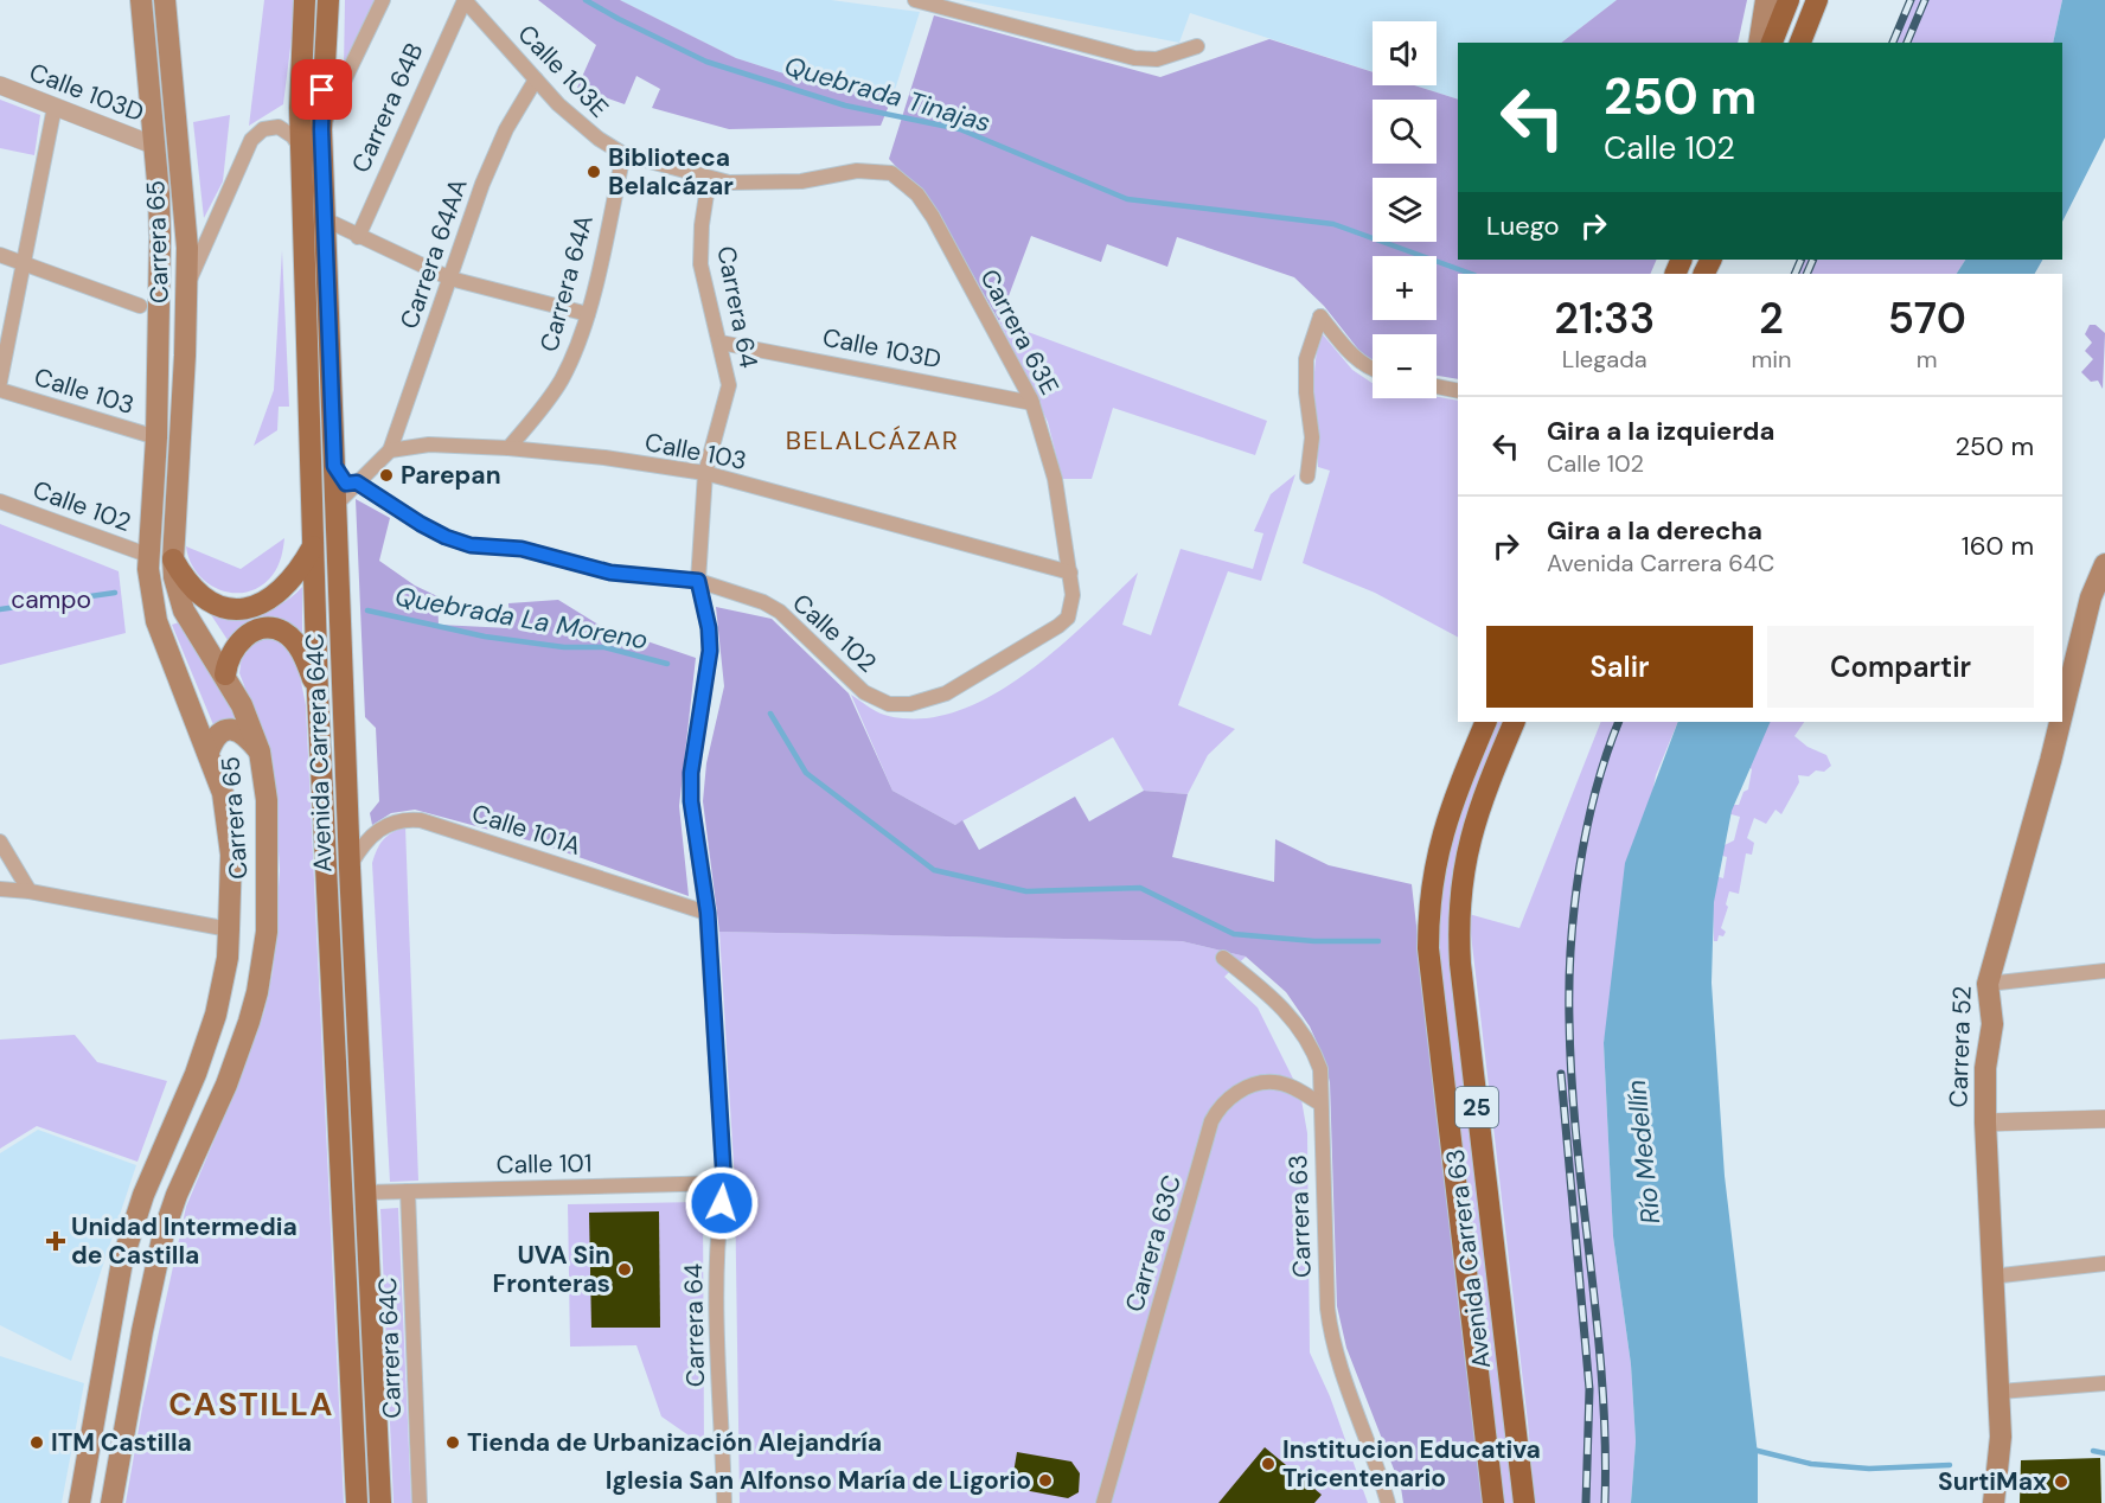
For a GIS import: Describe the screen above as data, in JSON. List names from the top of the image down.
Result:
{
  "streets": {
    "highway": ["25", "Avenida Carrera 63"],
    "main road": ["Carrera 65", "Avenida Carrera 64C", "Carrera 52"],
    "street": [
      "Calle 103E",
      "Calle 103D",
      "Carrera 64B",
      "Carrera 64AA",
      "Carrera 64A",
      "Carrera 64",
      "Carrera 63E",
      "Calle 103",
      "Calle 102",
      "Calle 101A",
      "Calle 101",
      "Carrera 63",
      "Carrera 63C",
      "Carrera 64C"
    ]
  },
  "crossings": [
    ["Calle 103E", "Carrera 64B"],
    ["Calle 103E", "Carrera 64AA"],
    ["Calle 103E", "Carrera 64A"],
    ["Calle 103E", "Carrera 64"],
    ["Calle 103E", "Carrera 63E"],
    ["Calle 103D", "Carrera 65"],
    ["Calle 103D", "Carrera 64"],
    ["Calle 103D", "Carrera 63E"],
    ["Carrera 65", "Calle 103"],
    ["Carrera 65", "Calle 102"],
    ["Carrera 64AA", "Calle 103"],
    ["Carrera 64A", "Calle 103"],
    ["Carrera 64", "Calle 103"],
    ["Carrera 64", "Calle 102"],
    ["Carrera 64", "Calle 101A"],
    ["Carrera 64", "Calle 101"],
    ["Carrera 63E", "Calle 103"],
    ["Carrera 63E", "Calle 102"],
    ["Avenida Carrera 64C", "Calle 101A"],
    ["Avenida Carrera 64C", "Calle 101"],
    ["Calle 101", "Carrera 64C"],
    ["Carrera 63", "Carrera 63C"]
  ],
  "districts": ["BELALCÁZAR", "CASTILLA"],
  "water": ["Quebrada Tinajas", "Quebrada La Moreno", "Río Medellín"],
  "parks": ["campo"],
  "places": {
    "other": [
      "Biblioteca Belalcázar",
      "Parepan",
      "UVA Sin Fronteras",
      "ITM Castilla",
      "Tienda de Urbanización Alejandría",
      "Institucion Educativa Tricentenario",
      "Iglesia San Alfonso María de Ligorio",
      "SurtiMax"
    ],
    "health": ["Unidad Intermedia de Castilla"]
  },
  "page": {
    "map_buttons": ["+", "−"],
    "turn": ["250 m", "Calle 102"],
    "then": "Luego",
    "eta": [
      "21:33",
      "Llegada",
      "2",
      "min",
      "570",
      "m"
    ],
    "list": [
      {
        "name": "Gira a la izquierda",
        "note": "Calle 102",
        "value": "250 m"
      },
      {
        "name": "Gira a la derecha",
        "note": "Avenida Carrera 64C",
        "value": "160 m"
      }
    ],
    "buttons": ["Salir", "Compartir"]
  }
}
